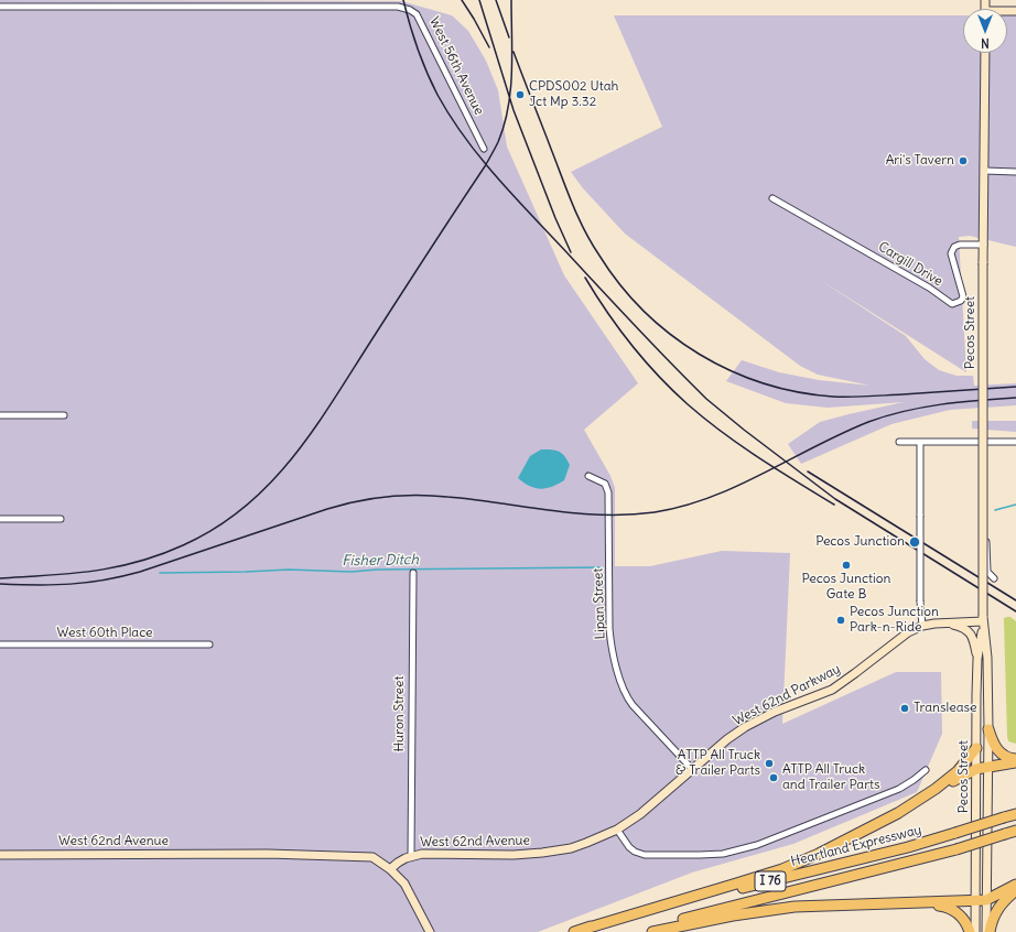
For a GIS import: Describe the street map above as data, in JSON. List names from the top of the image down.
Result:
{
  "streets": {
    "highway": ["Heartland Expressway", "I 76"],
    "main road": ["Pecos Street", "West 62nd Parkway", "West 62nd Avenue"],
    "street": [
      "West 56th Avenue",
      "Cargill Drive",
      "Lipan Street",
      "West 60th Place",
      "Huron Street"
    ]
  },
  "crossings": [
    ["Cargill Drive", "Pecos Street"],
    ["Pecos Street", "West 62nd Parkway"],
    ["Lipan Street", "West 62nd Parkway"],
    ["West 62nd Parkway", "West 62nd Avenue"],
    ["Huron Street", "West 62nd Avenue"]
  ],
  "water": ["Fisher Ditch"],
  "places": [
    "CPDS002 Utah Jct Mp 3.32",
    "Ari's Tavern",
    "Pecos Junction",
    "Pecos Junction Gate B",
    "Pecos Junction Park-n-Ride",
    "Translease",
    "ATTP All Truck & Trailer Parts",
    "ATTP All Truck and Trailer Parts"
  ],
  "north": "bottom"
}
